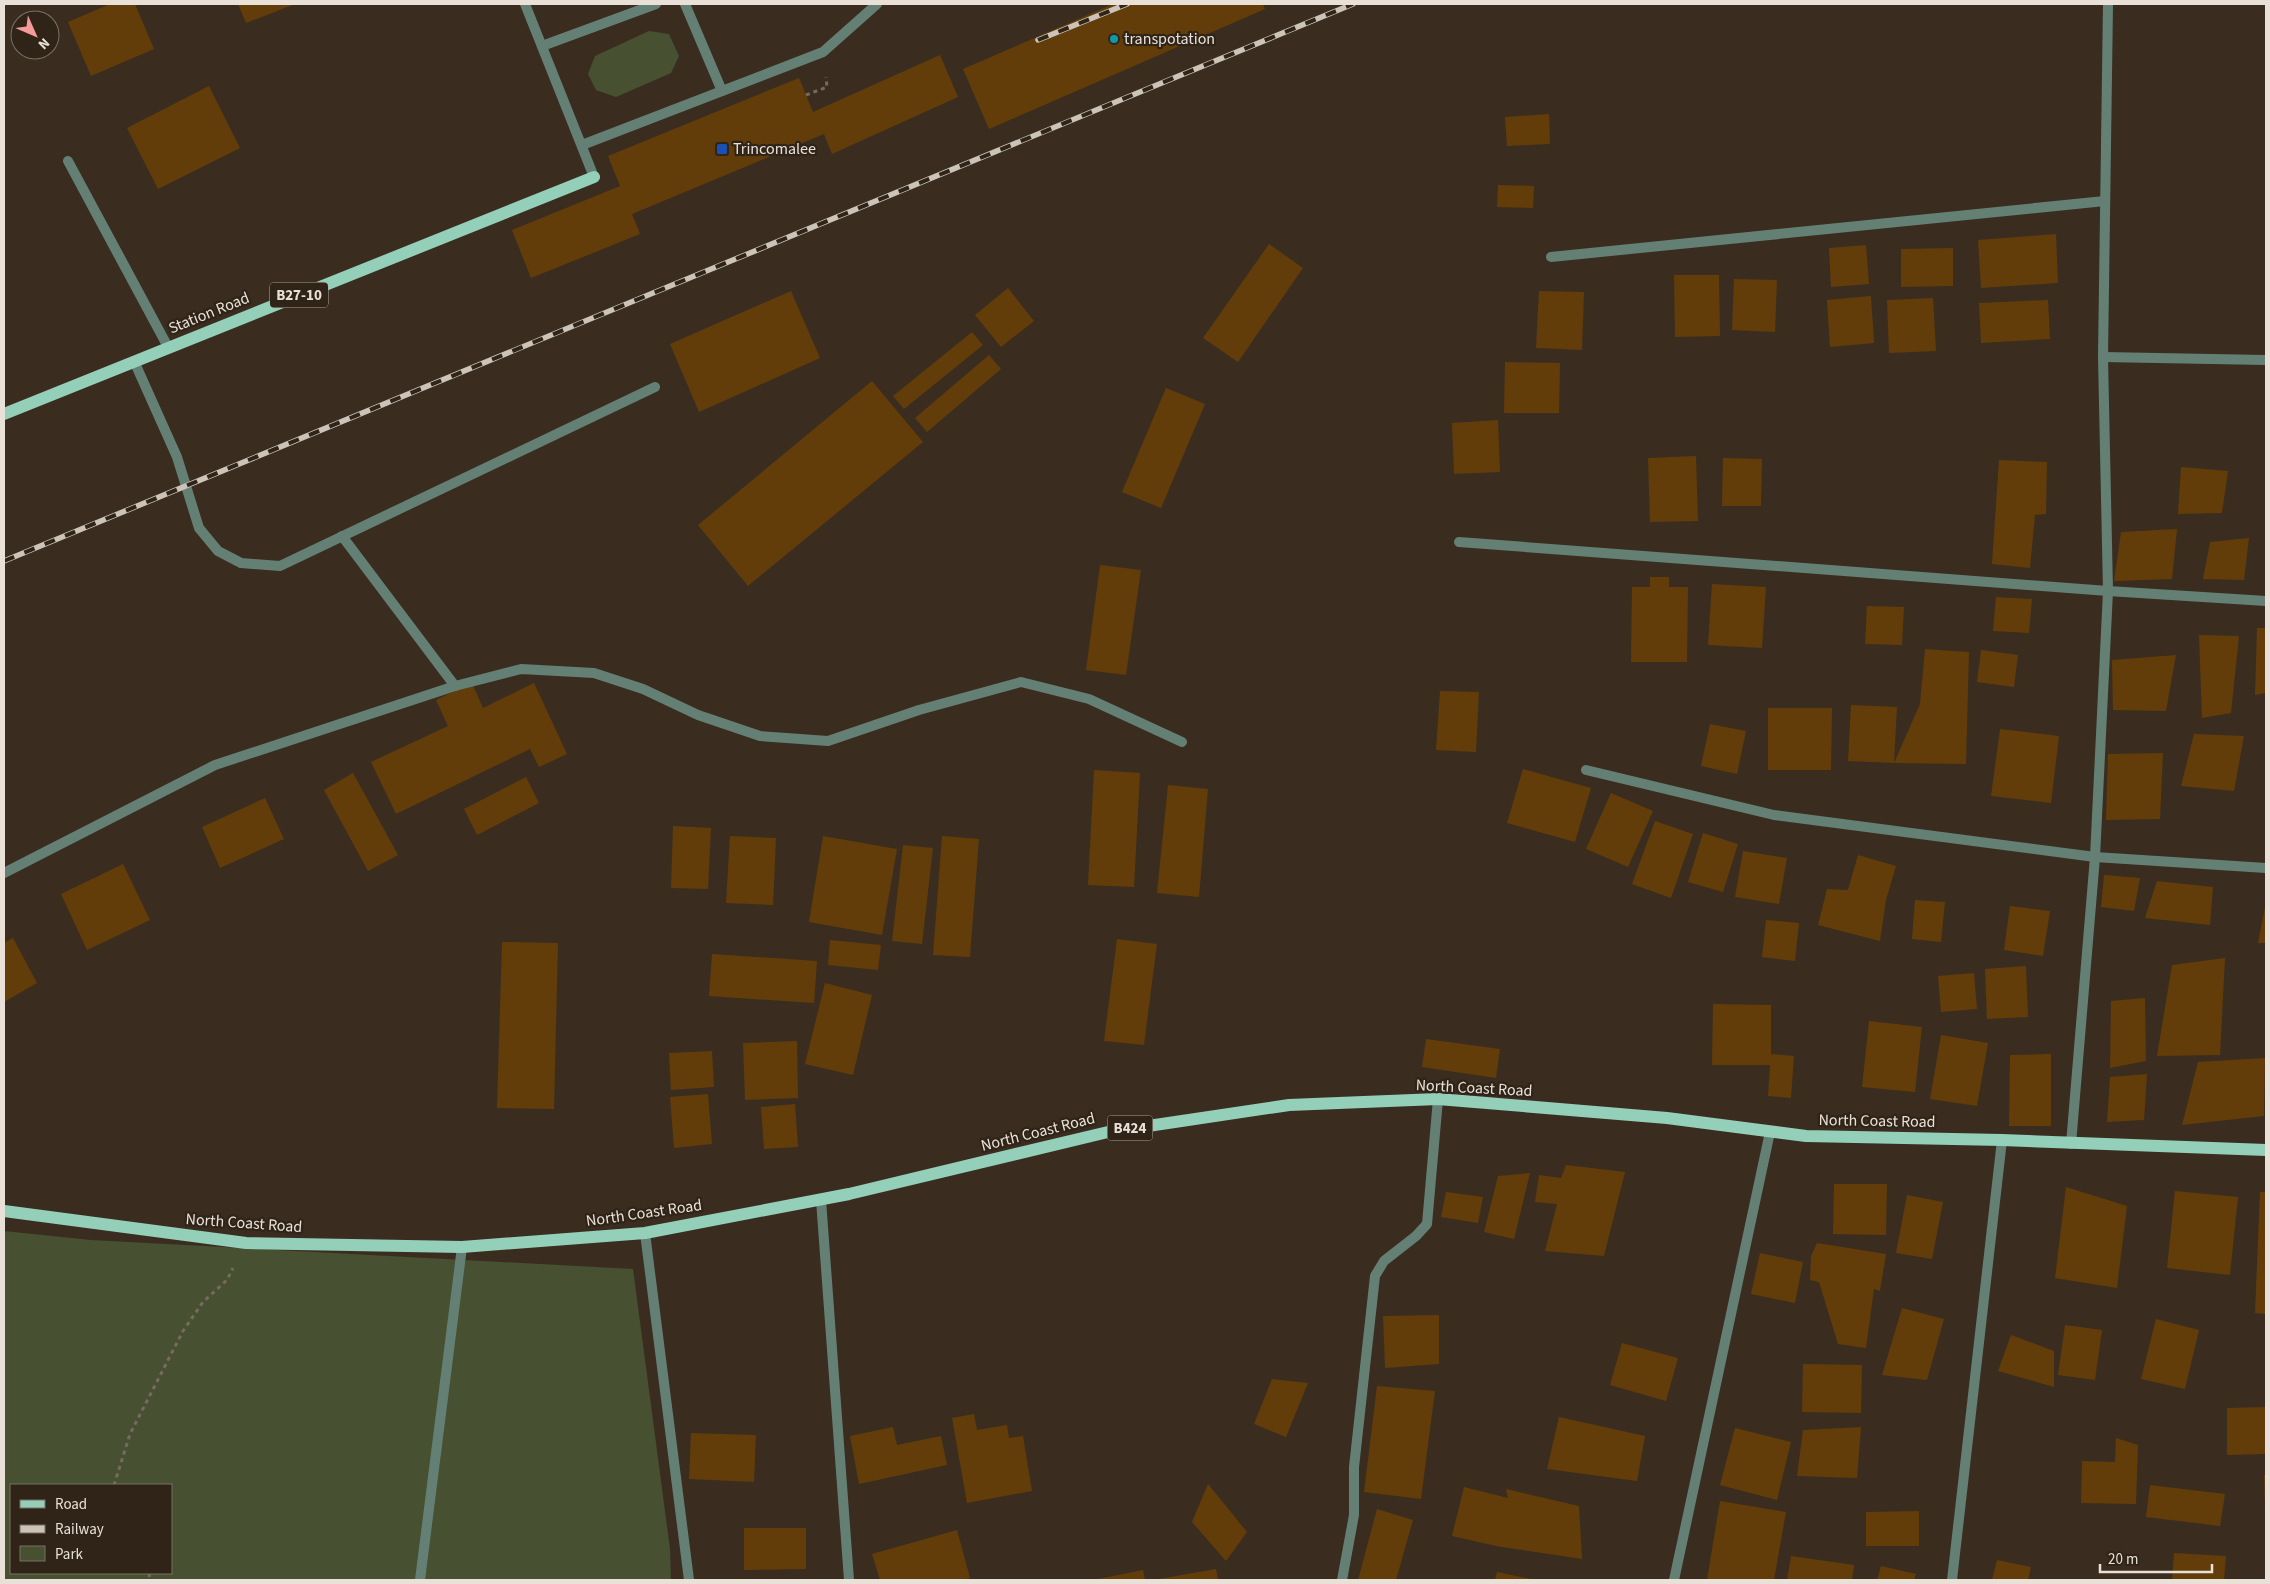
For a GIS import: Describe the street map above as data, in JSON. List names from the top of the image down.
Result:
{
  "streets": {
    "main road": [
      "B27-10",
      "Station Road",
      "North Coast Road",
      "B424"
    ]
  },
  "places": {
    "other": ["transpotation"],
    "transit": ["Trincomalee"]
  },
  "legend": ["Road", "Railway", "Park"],
  "scale_bar": "20 m",
  "north": "bottom right"
}
